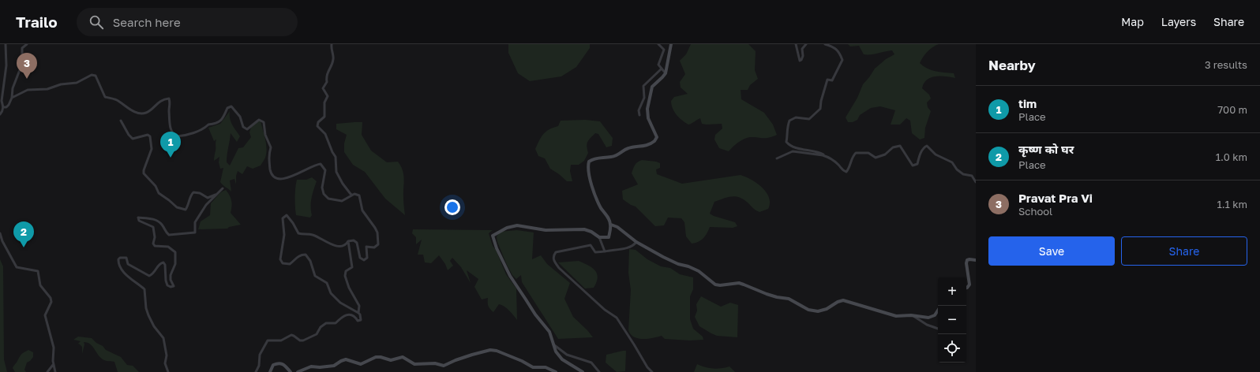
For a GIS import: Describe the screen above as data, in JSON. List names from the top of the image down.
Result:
{
  "page": {
    "header": "Trailo",
    "search": "Search here",
    "nav": ["Map", "Layers", "Share"],
    "heading": ["Nearby", "3 results"],
    "pins": ["3", "1", "2"],
    "list": [
      {
        "mark": "1",
        "name": "tim",
        "note": "Place",
        "value": "700 m"
      },
      {
        "mark": "2",
        "name": "कृष्ण को घर",
        "note": "Place",
        "value": "1.0 km"
      },
      {
        "mark": "3",
        "name": "Pravat Pra Vi",
        "note": "School",
        "value": "1.1 km"
      }
    ],
    "buttons": ["Save", "Share"],
    "map_buttons": ["+", "−"]
  }
}
